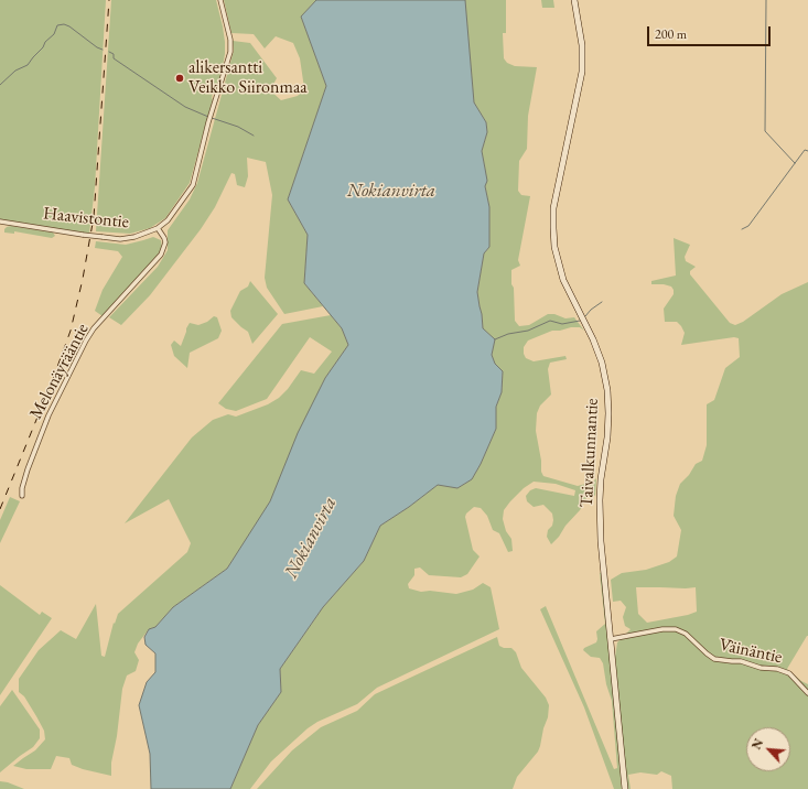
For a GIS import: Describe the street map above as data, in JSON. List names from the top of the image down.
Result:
{
  "streets": {
    "street": [
      "Haavistontie",
      "Melonäyrääntie",
      "Taivalkunnantie",
      "Väinäntie"
    ]
  },
  "crossings": [
    ["Haavistontie", "Melonäyrääntie"],
    ["Taivalkunnantie", "Väinäntie"]
  ],
  "water": ["Nokianvirta"],
  "places": ["alikersantti Veikko Siironmaa"],
  "scale_bar": "200 m",
  "north": "top left"
}
